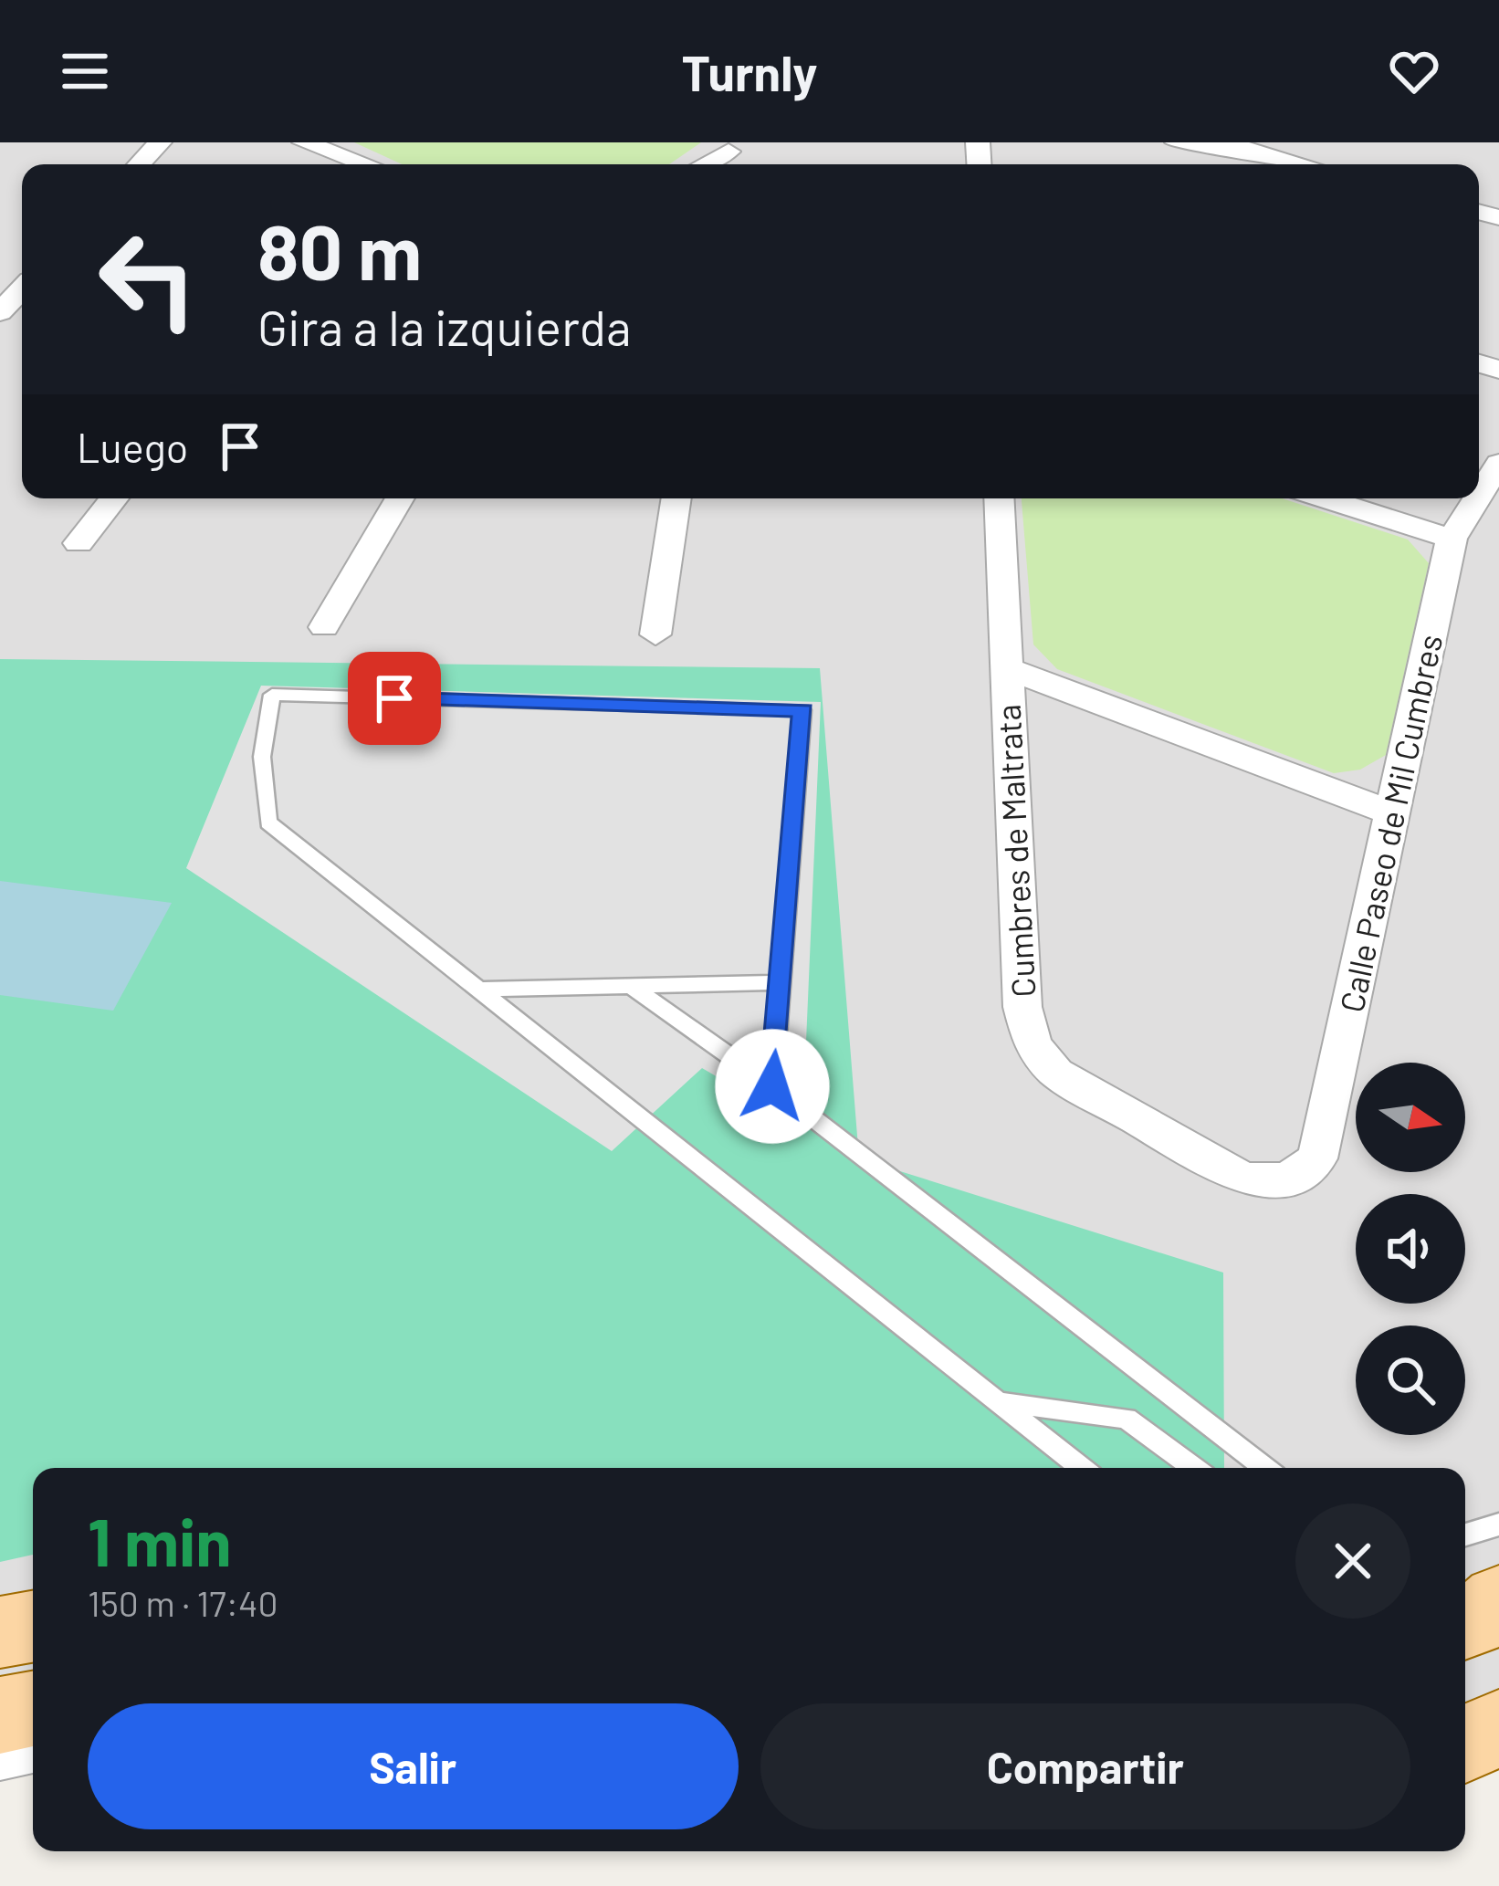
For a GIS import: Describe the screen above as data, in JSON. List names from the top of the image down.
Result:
{
  "streets": {
    "street": ["Calle Paseo de Mil Cumbres", "Cumbres de Maltrata"]
  },
  "crossings": [
    ["Calle Paseo de Mil Cumbres", "Cumbres de Maltrata"]
  ],
  "north": "right",
  "page": {
    "header": "Turnly",
    "turn": ["80 m", "Gira a la izquierda"],
    "then": "Luego",
    "heading": ["1 min", "150 m · 17:40"],
    "buttons": ["Salir", "Compartir"]
  }
}
